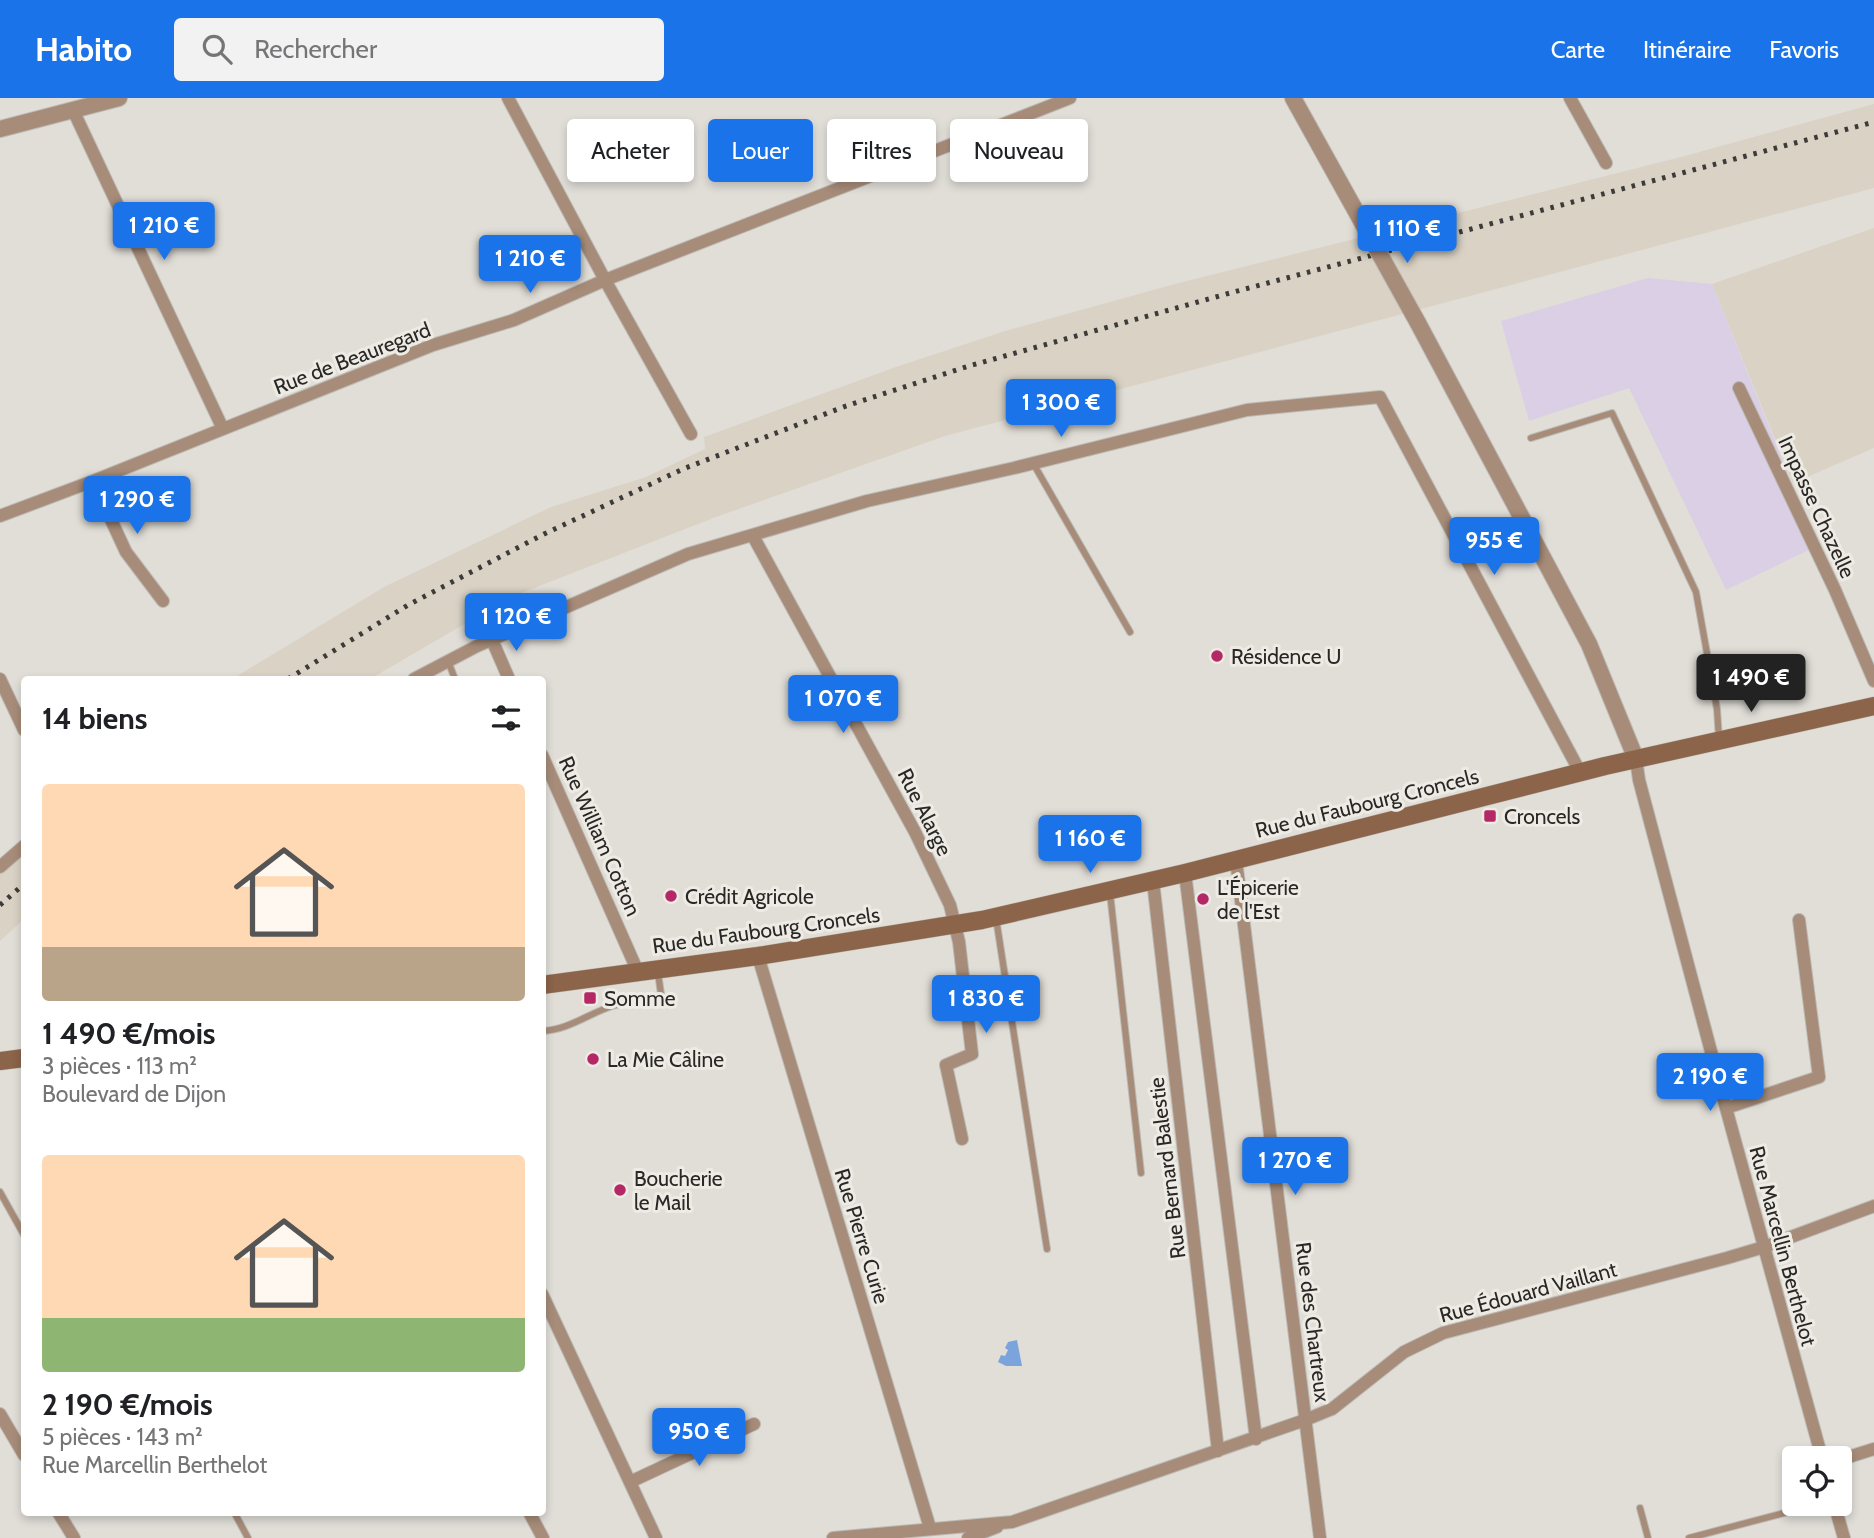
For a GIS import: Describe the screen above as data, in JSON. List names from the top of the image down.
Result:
{
  "streets": {
    "main road": ["Rue du Faubourg Croncels"],
    "street": [
      "Rue de Beauregard",
      "Impasse Chazelle",
      "Rue Alarge",
      "Rue William Cotton",
      "Rue Bernard Balestie",
      "Rue Pierre Curie",
      "Rue Marcellin Berthelot",
      "Rue Édouard Vaillant",
      "Rue des Chartreux"
    ]
  },
  "crossings": [
    ["Rue du Faubourg Croncels", "Rue Alarge"],
    ["Rue du Faubourg Croncels", "Rue William Cotton"],
    ["Rue du Faubourg Croncels", "Rue Bernard Balestie"],
    ["Rue du Faubourg Croncels", "Rue Pierre Curie"],
    ["Rue du Faubourg Croncels", "Rue Marcellin Berthelot"],
    ["Rue du Faubourg Croncels", "Rue des Chartreux"],
    ["Rue Bernard Balestie", "Rue Édouard Vaillant"],
    ["Rue Pierre Curie", "Rue Édouard Vaillant"],
    ["Rue Marcellin Berthelot", "Rue Édouard Vaillant"],
    ["Rue Édouard Vaillant", "Rue des Chartreux"]
  ],
  "places": {
    "other": [
      "Résidence U",
      "Crédit Agricole",
      "L'Épicerie de l'Est",
      "La Mie Câline",
      "Boucherie le Mail"
    ],
    "transit": ["Croncels", "Somme"]
  },
  "page": {
    "header": "Habito",
    "search": "Rechercher",
    "nav": ["Carte", "Itinéraire", "Favoris"],
    "chip": [
      "Acheter",
      "Louer",
      "Filtres",
      "Nouveau"
    ],
    "price": [
      "1 210 €",
      "1 110 €",
      "1 210 €",
      "1 300 €",
      "1 290 €",
      "955 €",
      "1 120 €",
      "1 490 €",
      "1 070 €",
      "1 160 €",
      "1 830 €",
      "2 190 €",
      "1 270 €",
      "950 €"
    ],
    "heading": "14 biens",
    "list": [
      {
        "name": "1 490 €/mois",
        "note": "3 pièces · 113 m² · Boulevard de Dijon"
      },
      {
        "name": "2 190 €/mois",
        "note": "5 pièces · 143 m² · Rue Marcellin Berthelot"
      }
    ]
  }
}
